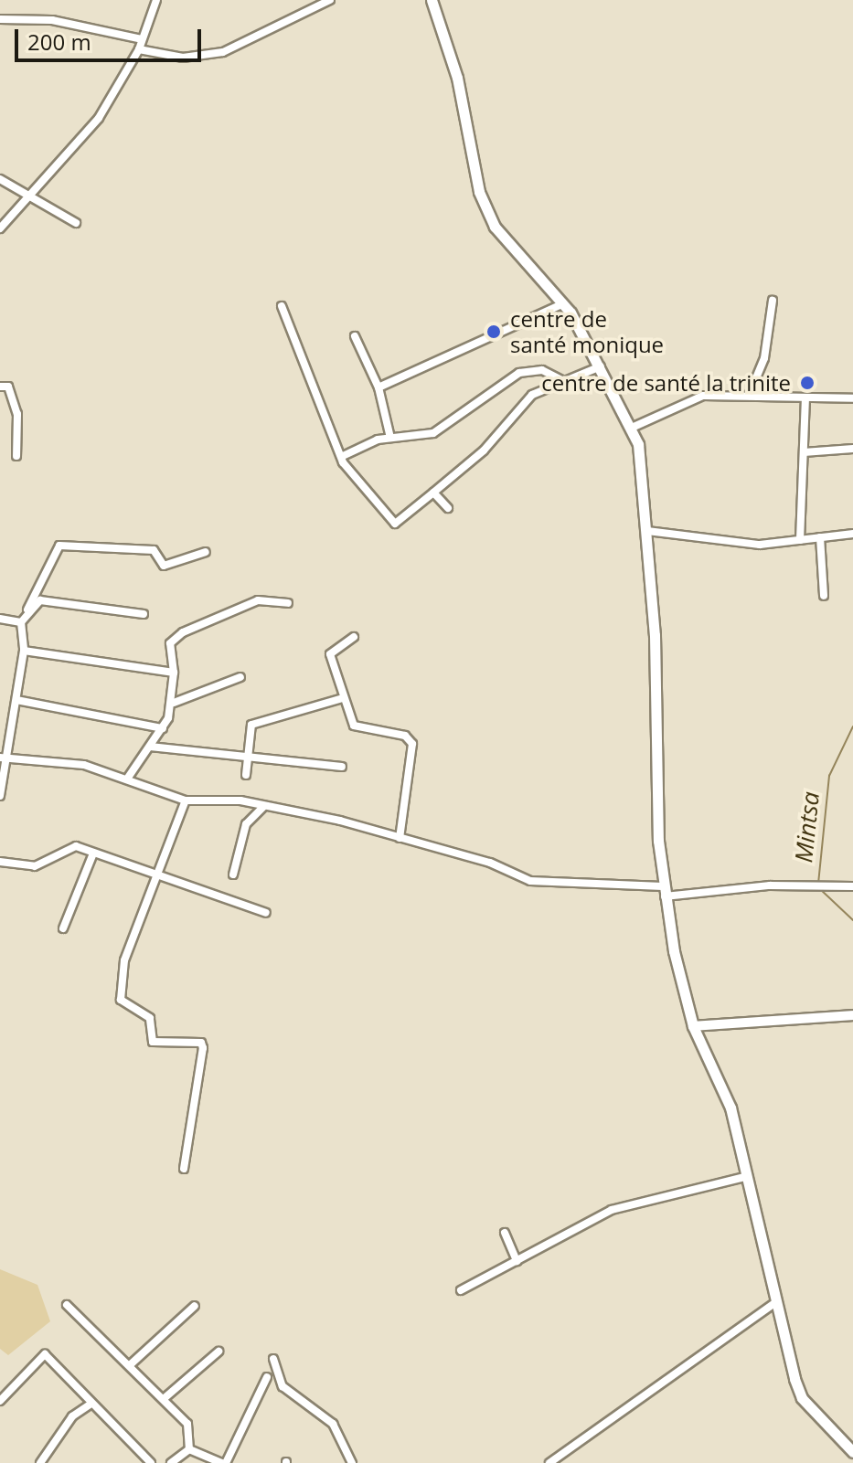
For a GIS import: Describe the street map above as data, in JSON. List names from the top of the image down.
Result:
{
  "water": ["Mintsa"],
  "places": ["centre de santé monique", "centre de santé la trinite"],
  "scale_bar": "200 m"
}
